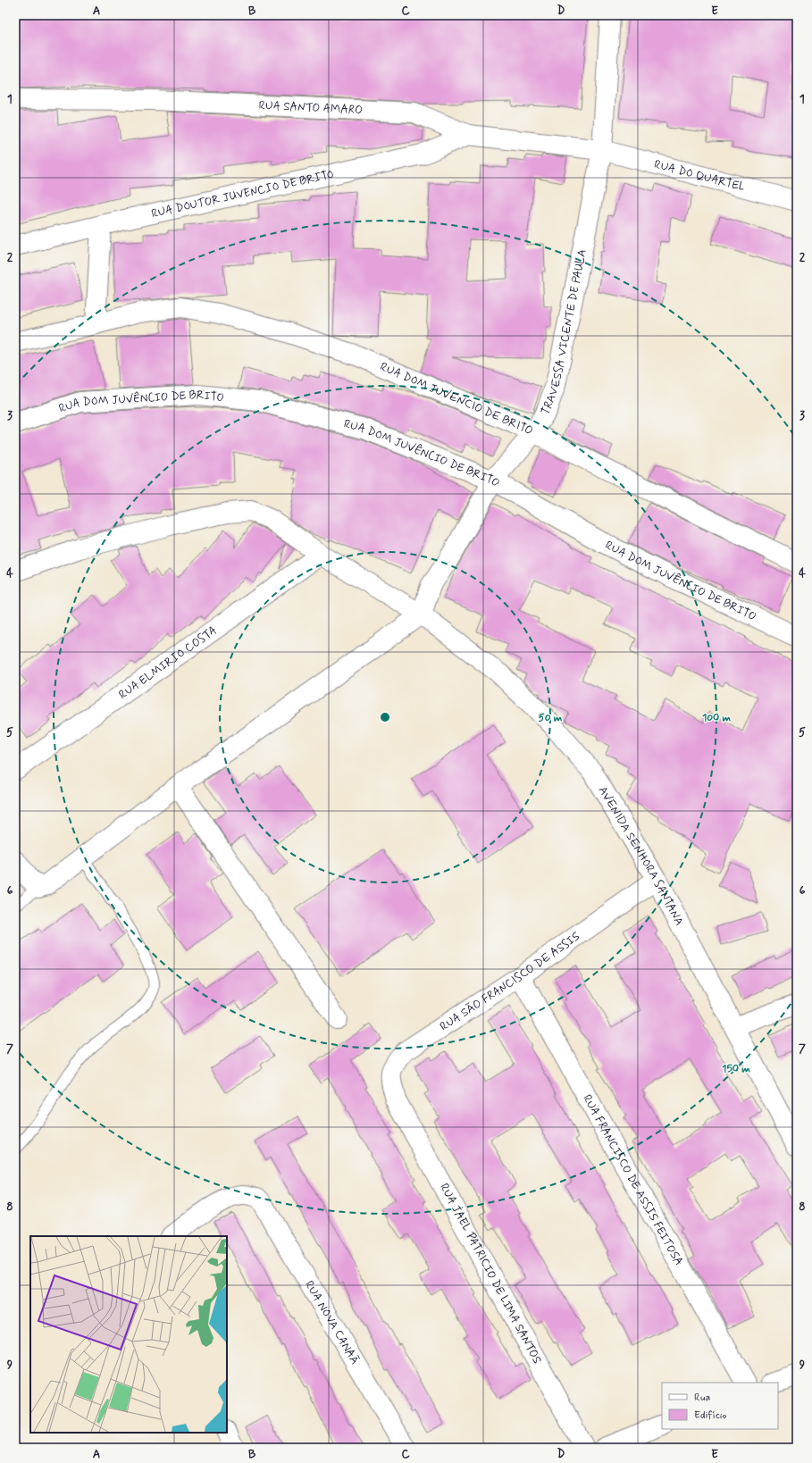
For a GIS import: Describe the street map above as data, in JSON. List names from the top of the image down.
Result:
{
  "streets": {
    "street": [
      "RUA SANTO AMARO",
      "RUA DO QUARTEL",
      "RUA DOUTOR JUVENCIO DE BRITO",
      "TRAVESSA VICENTE DE PAULA",
      "RUA DOM JUVENCIO DE BRITO",
      "RUA DOM JUVÊNCIO DE BRITO",
      "RUA ELMIRIO COSTA",
      "AVENIDA SENHORA SANTANA",
      "RUA SÃO FRANCISCO DE ASSIS",
      "RUA FRANCISCO DE ASSIS FEITOSA",
      "RUA JAEL PATRICIO DE LIMA SANTOS",
      "RUA NOVA CANAÃ"
    ]
  },
  "crossings": [
    ["RUA SANTO AMARO", "RUA DO QUARTEL"],
    ["RUA SANTO AMARO", "RUA DOUTOR JUVENCIO DE BRITO"],
    ["RUA SANTO AMARO", "TRAVESSA VICENTE DE PAULA"],
    ["RUA DO QUARTEL", "TRAVESSA VICENTE DE PAULA"],
    ["TRAVESSA VICENTE DE PAULA", "RUA DOM JUVENCIO DE BRITO"],
    ["TRAVESSA VICENTE DE PAULA", "RUA DOM JUVÊNCIO DE BRITO"],
    ["TRAVESSA VICENTE DE PAULA", "AVENIDA SENHORA SANTANA"],
    ["RUA ELMIRIO COSTA", "AVENIDA SENHORA SANTANA"],
    ["AVENIDA SENHORA SANTANA", "RUA SÃO FRANCISCO DE ASSIS"],
    ["RUA SÃO FRANCISCO DE ASSIS", "RUA FRANCISCO DE ASSIS FEITOSA"],
    ["RUA SÃO FRANCISCO DE ASSIS", "RUA JAEL PATRICIO DE LIMA SANTOS"]
  ],
  "legend": ["Rua", "Edifício"],
  "grid": {
    "columns": [
      "A",
      "B",
      "C",
      "D",
      "E"
    ],
    "rows": [
      "1",
      "2",
      "3",
      "4",
      "5",
      "6",
      "7",
      "8",
      "9"
    ]
  },
  "rings": ["50 m", "100 m", "150 m"]
}
